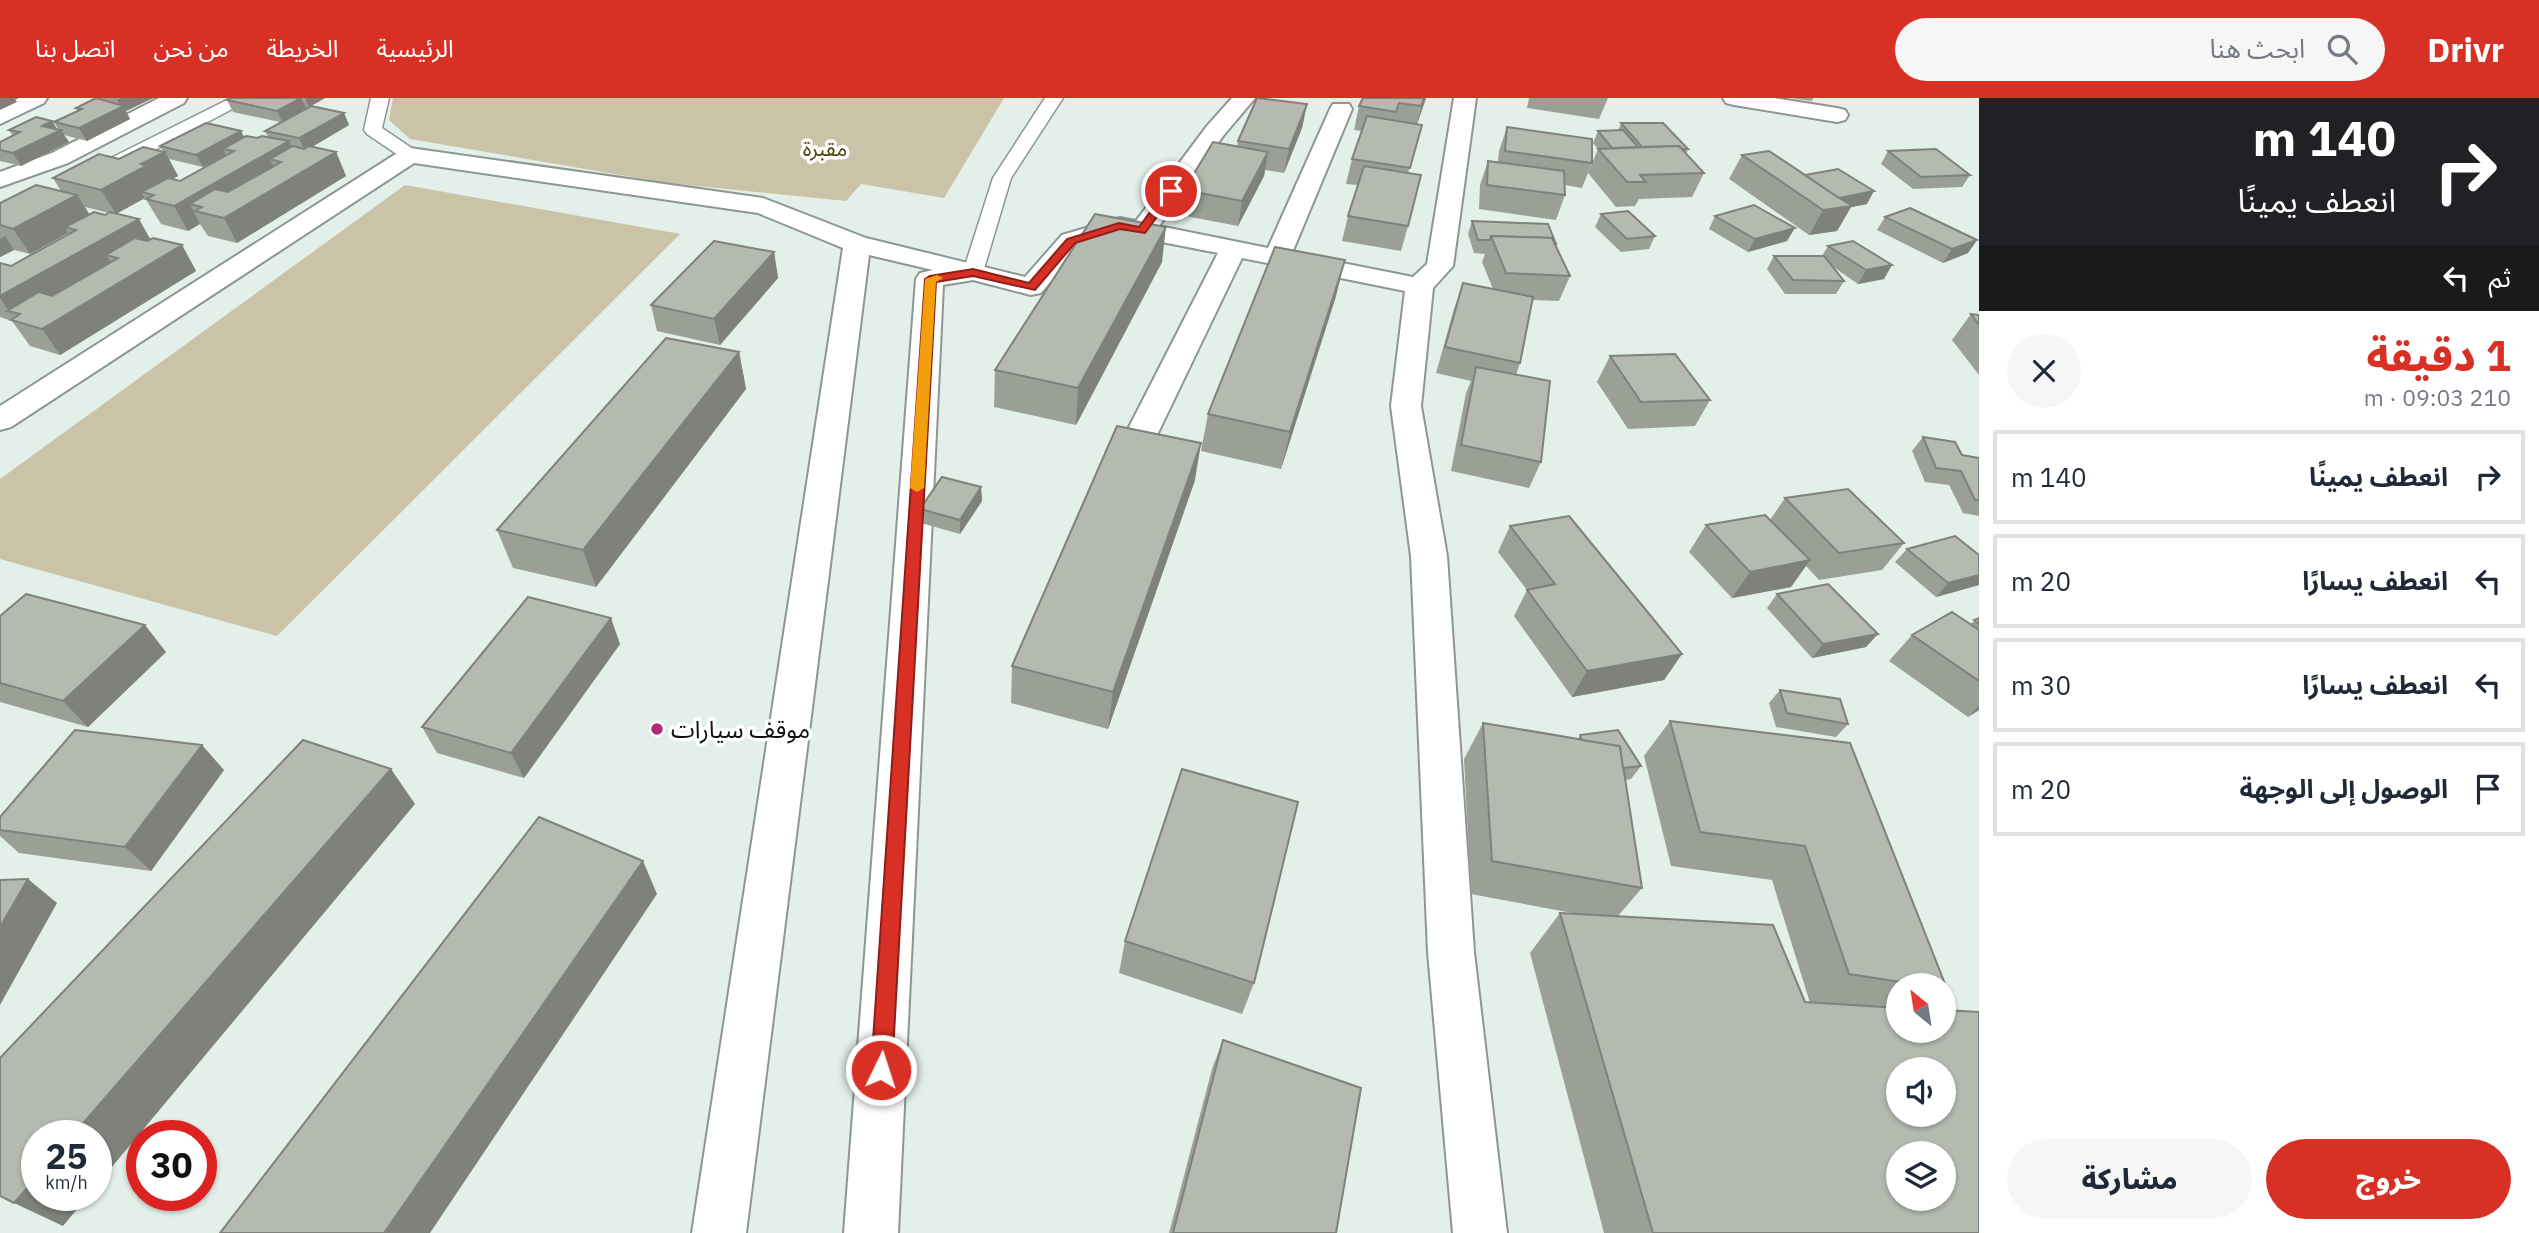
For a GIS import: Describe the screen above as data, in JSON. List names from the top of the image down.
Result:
{
  "parks": ["مقبرة"],
  "places": ["موقف سيارات"],
  "north": "top left",
  "page": {
    "header": "Drivr",
    "search": "ابحث هنا",
    "nav": [
      "الرئيسية",
      "الخريطة",
      "من نحن",
      "اتصل بنا"
    ],
    "turn": ["140 m", "انعطف يمينًا"],
    "then": "ثم",
    "heading": ["1 دقيقة", "210 m · 09:03"],
    "list": [
      {
        "name": "انعطف يمينًا",
        "value": "140 m"
      },
      {
        "name": "انعطف يسارًا",
        "value": "20 m"
      },
      {
        "name": "انعطف يسارًا",
        "value": "30 m"
      },
      {
        "name": "الوصول إلى الوجهة",
        "value": "20 m"
      }
    ],
    "speed": "25 km/h",
    "limit": "30",
    "buttons": ["خروج", "مشاركة"]
  }
}
